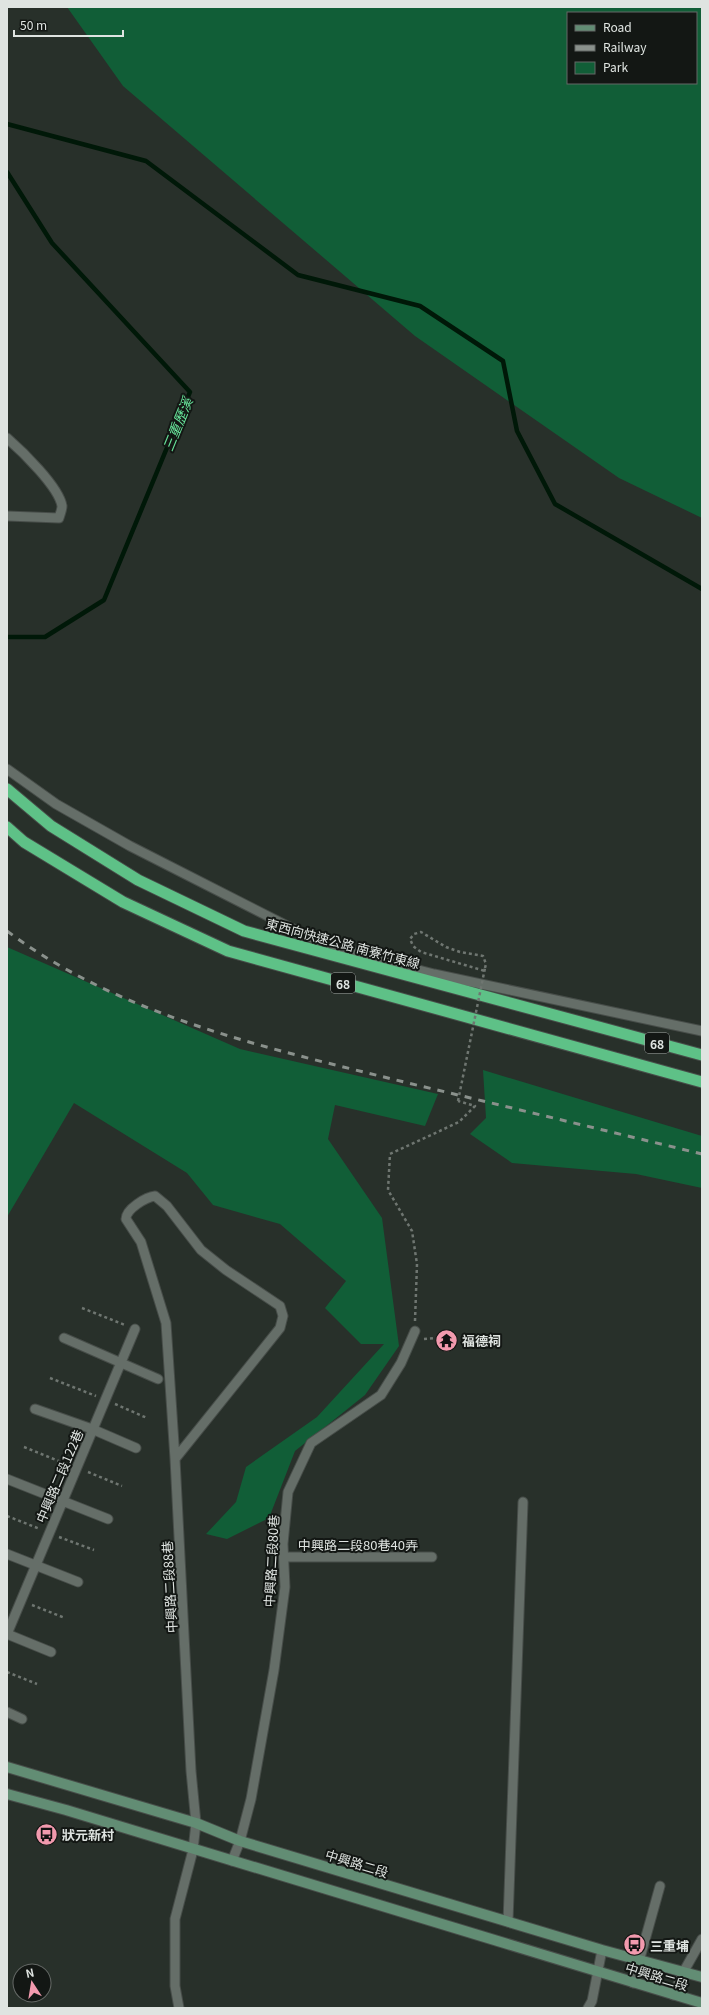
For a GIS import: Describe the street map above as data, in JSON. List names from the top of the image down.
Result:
{
  "streets": {
    "highway": ["東西向快速公路 南寮竹東線", "68"],
    "main road": ["中興路二段"],
    "lane": [
      "中興路二段122巷",
      "中興路二段80巷40弄",
      "中興路二段80巷",
      "中興路二段88巷"
    ]
  },
  "crossings": [
    ["中興路二段80巷40弄", "中興路二段80巷"],
    ["中興路二段80巷", "中興路二段"],
    ["中興路二段88巷", "中興路二段"]
  ],
  "water": ["三重歷溪"],
  "places": {
    "temple": ["福德祠"],
    "bus stop": ["狀元新村", "三重埔"]
  },
  "legend": ["Road", "Railway", "Park"],
  "scale_bar": "50 m",
  "north": "top"
}
